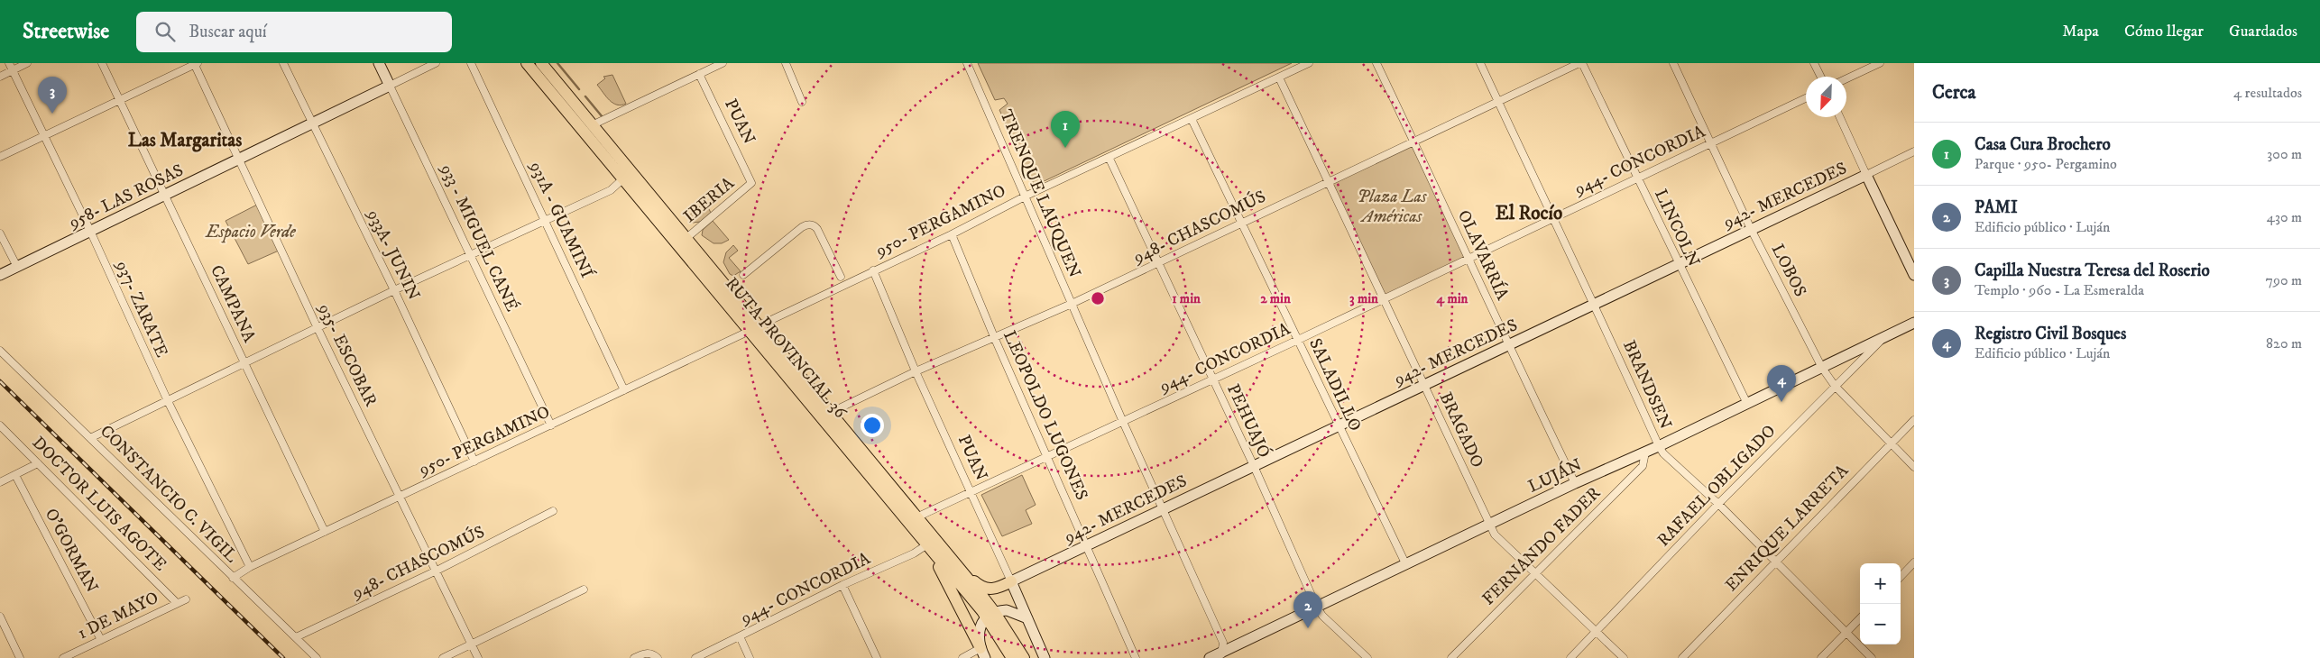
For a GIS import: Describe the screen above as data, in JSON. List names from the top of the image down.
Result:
{
  "streets": {
    "main road": [
      "PUAN",
      "942- MERCEDES",
      "958- LAS ROSAS",
      "933 - MIGUEL CANÉ",
      "RUTA PROVINCIAL 36",
      "LUJÁN"
    ],
    "street": [
      "944- CONCORDIA",
      "TRENQUE LAUQUEN",
      "IBERIA",
      "931A - GUAMINÍ",
      "950- PERGAMINO",
      "948- CHASCOMÚS",
      "LINCOLN",
      "933A- JUNIN",
      "OLAVARRÍA",
      "LOBOS",
      "CAMPANA",
      "937- ZARATE",
      "935- ESCOBAR",
      "SALADILLO",
      "BRANDSEN",
      "LEOPOLDO LUGONES",
      "PEHUAJÓ",
      "BRAGADO",
      "RAFAEL OBLIGADO",
      "CONSTANCIO C. VIGIL",
      "DOCTOR LUIS AGOTE",
      "ENRIQUE LARRETA",
      "FERNANDO FADER",
      "O'GORMAN",
      "1 DE MAYO"
    ]
  },
  "crossings": [
    ["PUAN", "944- CONCORDIA"],
    ["PUAN", "942- MERCEDES"],
    ["PUAN", "IBERIA"],
    ["PUAN", "950- PERGAMINO"],
    ["PUAN", "948- CHASCOMÚS"],
    ["944- CONCORDIA", "TRENQUE LAUQUEN"],
    ["944- CONCORDIA", "LINCOLN"],
    ["944- CONCORDIA", "OLAVARRÍA"],
    ["944- CONCORDIA", "LOBOS"],
    ["944- CONCORDIA", "RUTA PROVINCIAL 36"],
    ["944- CONCORDIA", "SALADILLO"],
    ["944- CONCORDIA", "BRANDSEN"],
    ["944- CONCORDIA", "LEOPOLDO LUGONES"],
    ["944- CONCORDIA", "PEHUAJÓ"],
    ["944- CONCORDIA", "BRAGADO"],
    ["TRENQUE LAUQUEN", "942- MERCEDES"],
    ["TRENQUE LAUQUEN", "950- PERGAMINO"],
    ["TRENQUE LAUQUEN", "948- CHASCOMÚS"],
    ["TRENQUE LAUQUEN", "LUJÁN"],
    ["942- MERCEDES", "LINCOLN"],
    ["942- MERCEDES", "OLAVARRÍA"],
    ["942- MERCEDES", "LOBOS"],
    ["942- MERCEDES", "SALADILLO"],
    ["942- MERCEDES", "BRANDSEN"],
    ["942- MERCEDES", "LEOPOLDO LUGONES"],
    ["942- MERCEDES", "PEHUAJÓ"],
    ["942- MERCEDES", "BRAGADO"],
    ["958- LAS ROSAS", "933 - MIGUEL CANÉ"],
    ["958- LAS ROSAS", "933A- JUNIN"],
    ["958- LAS ROSAS", "CAMPANA"],
    ["958- LAS ROSAS", "937- ZARATE"],
    ["958- LAS ROSAS", "935- ESCOBAR"],
    ["IBERIA", "RUTA PROVINCIAL 36"],
    ["931A - GUAMINÍ", "950- PERGAMINO"],
    ["950- PERGAMINO", "933 - MIGUEL CANÉ"],
    ["950- PERGAMINO", "933A- JUNIN"],
    ["950- PERGAMINO", "CAMPANA"],
    ["950- PERGAMINO", "937- ZARATE"],
    ["950- PERGAMINO", "RUTA PROVINCIAL 36"],
    ["950- PERGAMINO", "935- ESCOBAR"],
    ["950- PERGAMINO", "SALADILLO"],
    ["950- PERGAMINO", "LEOPOLDO LUGONES"],
    ["950- PERGAMINO", "PEHUAJÓ"],
    ["950- PERGAMINO", "BRAGADO"],
    ["950- PERGAMINO", "CONSTANCIO C. VIGIL"],
    ["948- CHASCOMÚS", "LINCOLN"],
    ["948- CHASCOMÚS", "OLAVARRÍA"],
    ["948- CHASCOMÚS", "RUTA PROVINCIAL 36"],
    ["948- CHASCOMÚS", "935- ESCOBAR"],
    ["948- CHASCOMÚS", "SALADILLO"],
    ["948- CHASCOMÚS", "BRANDSEN"],
    ["948- CHASCOMÚS", "LEOPOLDO LUGONES"],
    ["948- CHASCOMÚS", "PEHUAJÓ"],
    ["948- CHASCOMÚS", "BRAGADO"],
    ["948- CHASCOMÚS", "CONSTANCIO C. VIGIL"],
    ["LINCOLN", "LUJÁN"],
    ["OLAVARRÍA", "LUJÁN"],
    ["LOBOS", "LUJÁN"],
    ["LOBOS", "RAFAEL OBLIGADO"],
    ["LOBOS", "ENRIQUE LARRETA"],
    ["SALADILLO", "LUJÁN"],
    ["BRANDSEN", "LUJÁN"],
    ["BRANDSEN", "RAFAEL OBLIGADO"],
    ["BRANDSEN", "ENRIQUE LARRETA"],
    ["PEHUAJÓ", "LUJÁN"],
    ["BRAGADO", "LUJÁN"],
    ["BRAGADO", "RAFAEL OBLIGADO"],
    ["BRAGADO", "FERNANDO FADER"],
    ["LUJÁN", "RAFAEL OBLIGADO"],
    ["LUJÁN", "FERNANDO FADER"],
    ["DOCTOR LUIS AGOTE", "1 DE MAYO"],
    ["O'GORMAN", "1 DE MAYO"]
  ],
  "districts": ["Las Margaritas", "El Rocío"],
  "parks": ["Plaza Las Américas", "Espacio Verde"],
  "north": "bottom left",
  "page": {
    "header": "Streetwise",
    "search": "Buscar aquí",
    "nav": ["Mapa", "Cómo llegar", "Guardados"],
    "heading": ["Cerca", "4 resultados"],
    "pins": [
      "3",
      "1",
      "4",
      "2"
    ],
    "list": [
      {
        "mark": "1",
        "name": "Casa Cura Brochero",
        "note": "Parque · 950- Pergamino",
        "value": "300 m"
      },
      {
        "mark": "2",
        "name": "PAMI",
        "note": "Edificio público · Luján",
        "value": "430 m"
      },
      {
        "mark": "3",
        "name": "Capilla Nuestra Teresa del Roserio",
        "note": "Templo · 960 - La Esmeralda",
        "value": "790 m"
      },
      {
        "mark": "4",
        "name": "Registro Civil Bosques",
        "note": "Edificio público · Luján",
        "value": "820 m"
      }
    ],
    "map_buttons": ["+", "−"]
  },
  "rings": [
    "1 min",
    "2 min",
    "3 min",
    "4 min"
  ]
}
